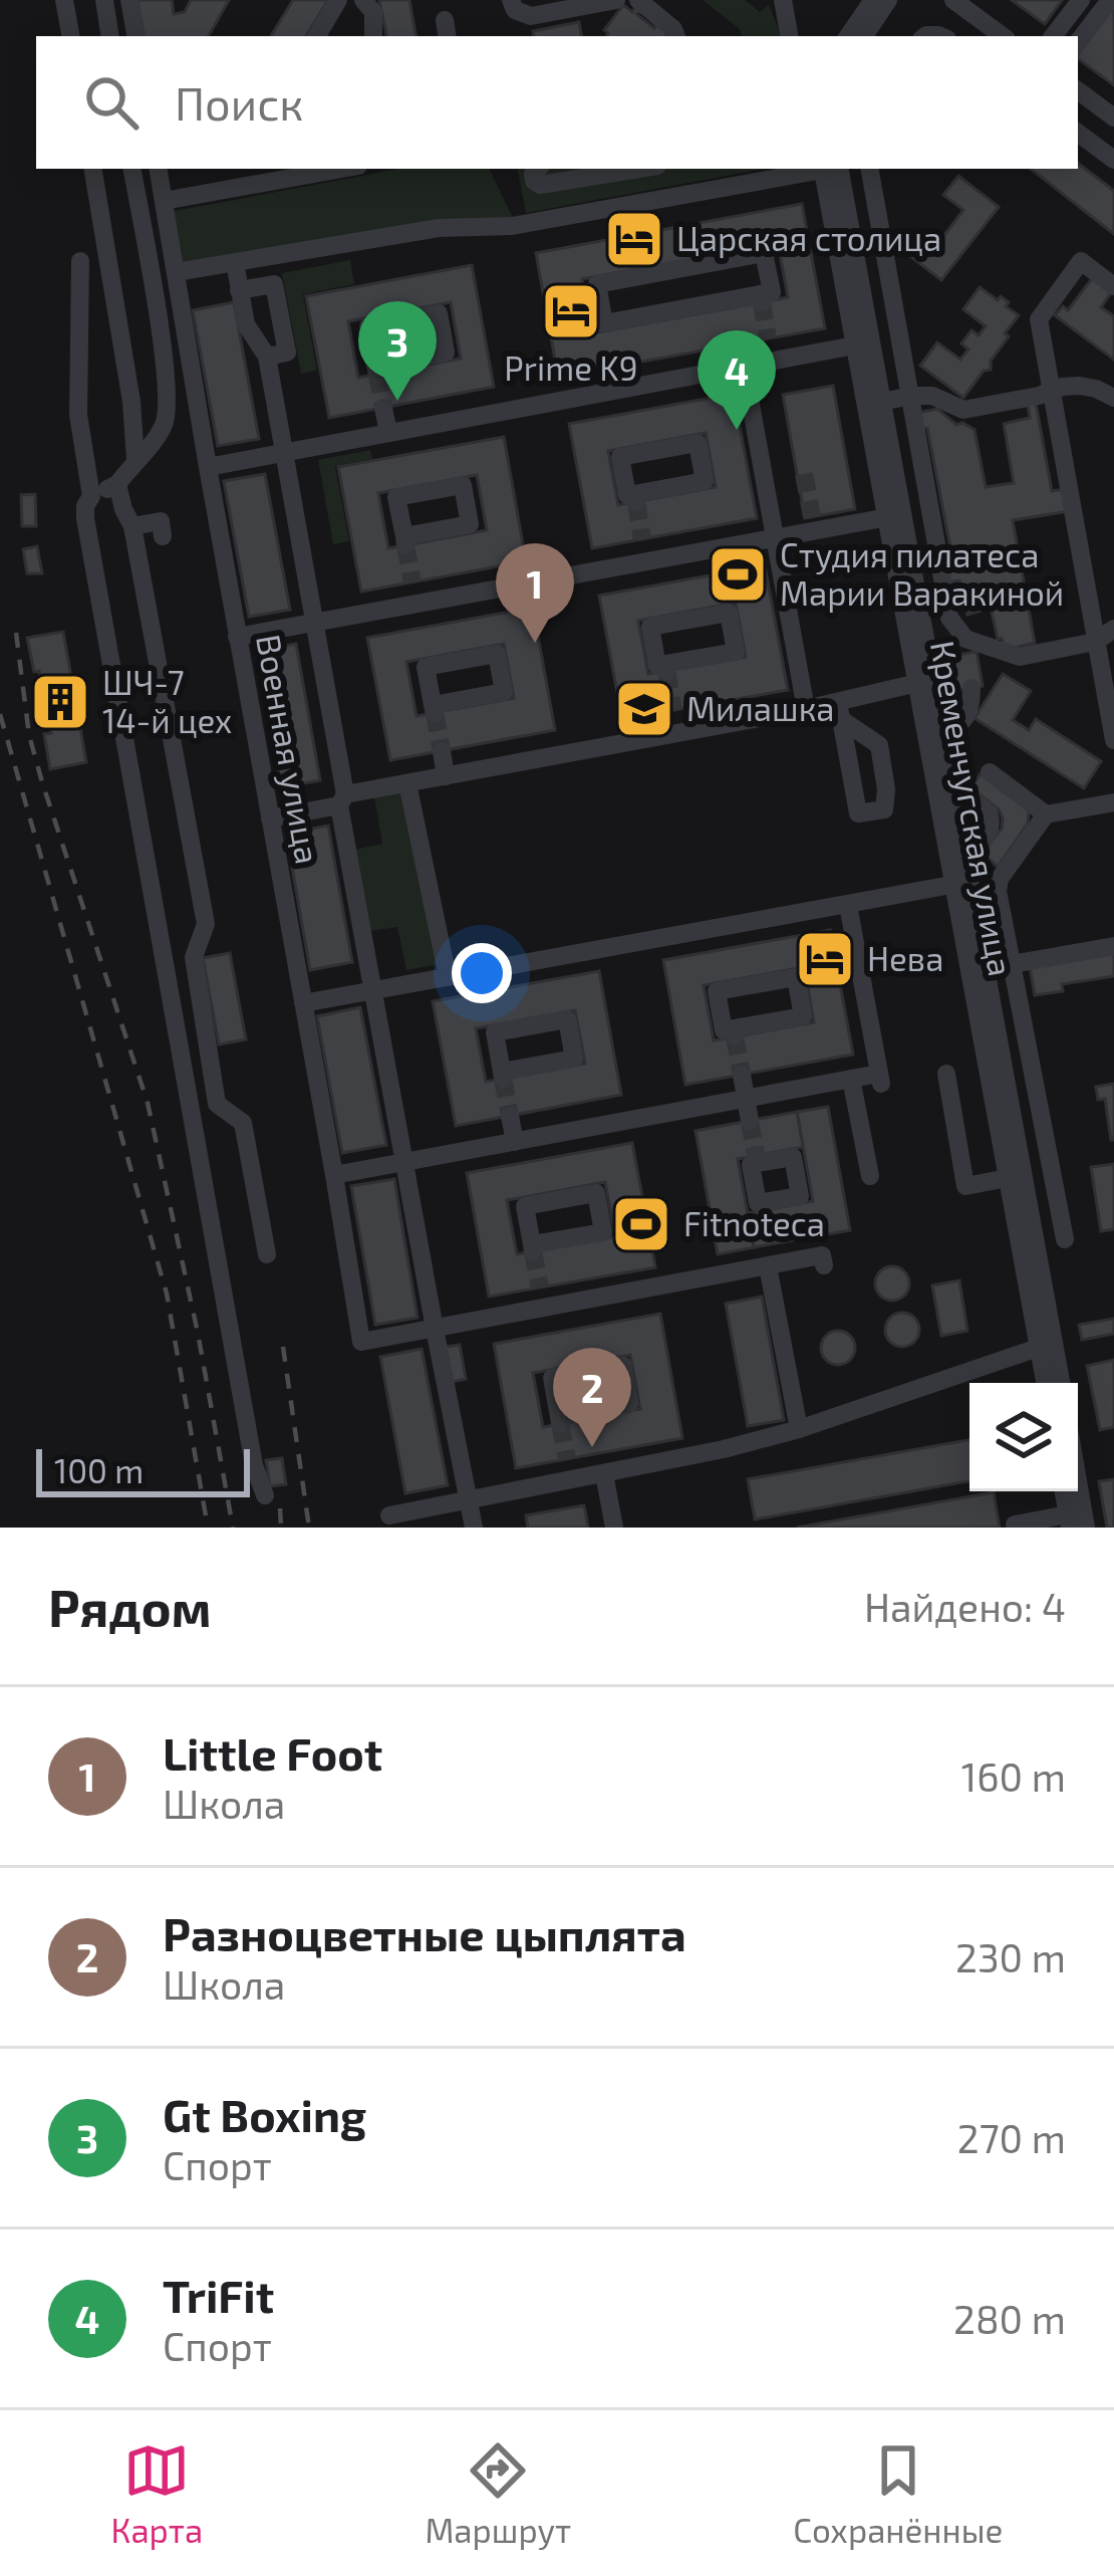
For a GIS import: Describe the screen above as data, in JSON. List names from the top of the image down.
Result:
{
  "streets": {
    "street": ["Военная улица", "Кременчугская улица"]
  },
  "places": {
    "hotel": ["Царская столица", "Prime K9", "Нева"],
    "sports": ["Студия пилатеса Марии Варакиной", "Fitnoteca"],
    "building": ["ШЧ-7 14-й цех"],
    "school or university": ["Милашка"]
  },
  "scale_bar": "100 m",
  "page": {
    "search": "Поиск",
    "pins": [
      "3",
      "4",
      "1",
      "2"
    ],
    "scale": "100 m",
    "heading": ["Рядом", "Найдено: 4"],
    "list": [
      {
        "mark": "1",
        "name": "Little Foot",
        "note": "Школа",
        "value": "160 m"
      },
      {
        "mark": "2",
        "name": "Разноцветные цыплята",
        "note": "Школа",
        "value": "230 m"
      },
      {
        "mark": "3",
        "name": "Gt Boxing",
        "note": "Спорт",
        "value": "270 m"
      },
      {
        "mark": "4",
        "name": "TriFit",
        "note": "Спорт",
        "value": "280 m"
      }
    ],
    "nav": ["Карта", "Маршрут", "Сохранённые"]
  }
}
